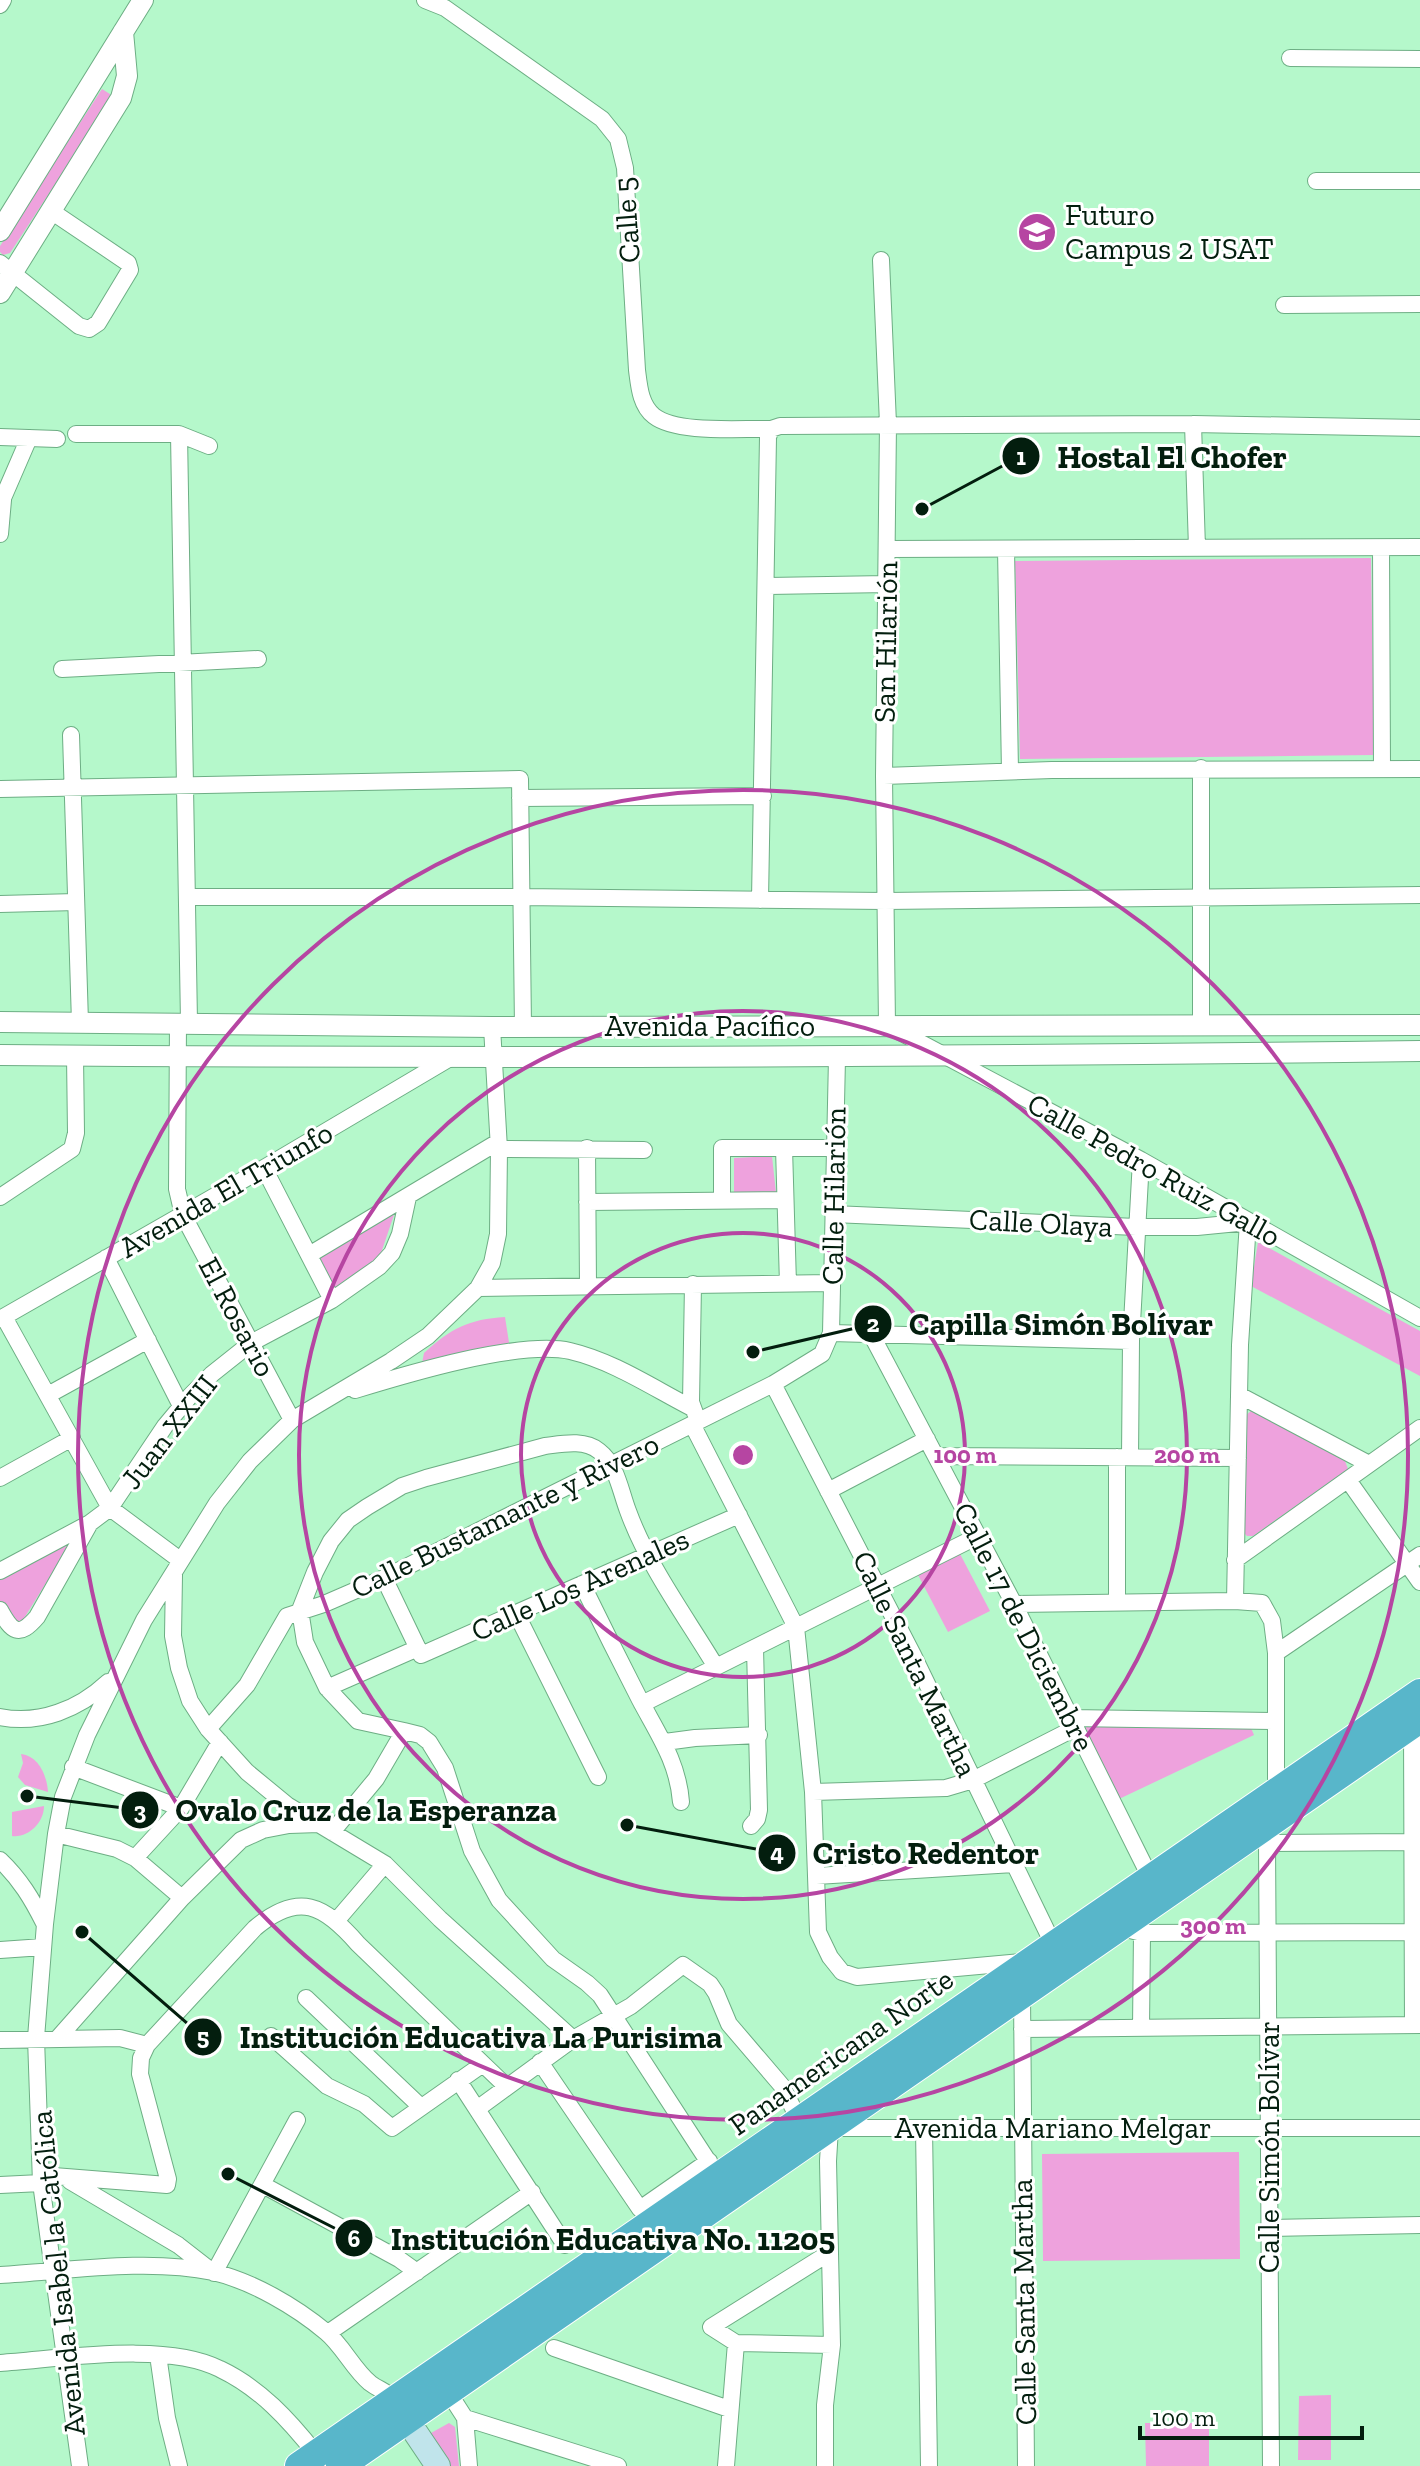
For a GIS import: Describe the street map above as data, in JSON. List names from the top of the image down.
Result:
{
  "streets": {
    "highway": ["Panamericana Norte"],
    "street": [
      "Calle 5",
      "San Hilarión",
      "Avenida Pacífico",
      "Calle Pedro Ruiz Gallo",
      "Avenida El Triunfo",
      "Calle Hilarión",
      "Calle Olaya",
      "El Rosario",
      "Juan XXIII",
      "Calle Bustamante y Rivero",
      "Calle Los Arenales",
      "Calle 17 de Diciembre",
      "Calle Santa Martha",
      "Avenida Mariano Melgar",
      "Calle Simón Bolívar",
      "Avenida Isabel la Católica"
    ]
  },
  "crossings": [
    ["Calle 5", "San Hilarión"],
    ["San Hilarión", "Avenida Pacífico"],
    ["San Hilarión", "Calle Pedro Ruiz Gallo"],
    ["Avenida Pacífico", "Calle Pedro Ruiz Gallo"],
    ["Avenida Pacífico", "Avenida El Triunfo"],
    ["Avenida Pacífico", "Calle Hilarión"],
    ["Avenida Pacífico", "El Rosario"],
    ["Avenida Pacífico", "Avenida Isabel la Católica"],
    ["Calle Pedro Ruiz Gallo", "Calle Olaya"],
    ["Avenida El Triunfo", "El Rosario"],
    ["Calle Hilarión", "Calle Olaya"],
    ["Calle Hilarión", "Calle Bustamante y Rivero"],
    ["El Rosario", "Juan XXIII"],
    ["El Rosario", "Avenida Isabel la Católica"],
    ["Calle Bustamante y Rivero", "Calle Santa Martha"],
    ["Calle 17 de Diciembre", "Panamericana Norte"],
    ["Calle Santa Martha", "Panamericana Norte"],
    ["Calle Santa Martha", "Avenida Mariano Melgar"],
    ["Panamericana Norte", "Avenida Mariano Melgar"],
    ["Panamericana Norte", "Calle Simón Bolívar"],
    ["Avenida Mariano Melgar", "Calle Simón Bolívar"]
  ],
  "places": {
    "school or university": ["Futuro Campus 2 USAT"],
    "other": [
      "Hostal El Chofer",
      "Capilla Simón Bolívar",
      "Ovalo Cruz de la Esperanza",
      "Cristo Redentor",
      "Institución Educativa La Purisima",
      "Institución Educativa No. 11205"
    ]
  },
  "scale_bar": "100 m",
  "rings": ["100 m", "200 m", "300 m"]
}
